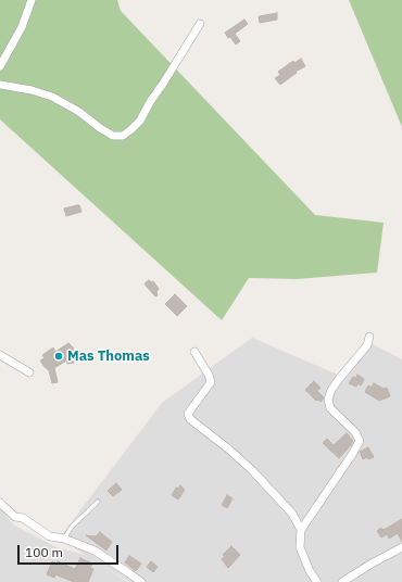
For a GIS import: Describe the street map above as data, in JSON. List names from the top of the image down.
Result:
{
  "places": ["Mas Thomas"],
  "scale_bar": "100 m"
}
